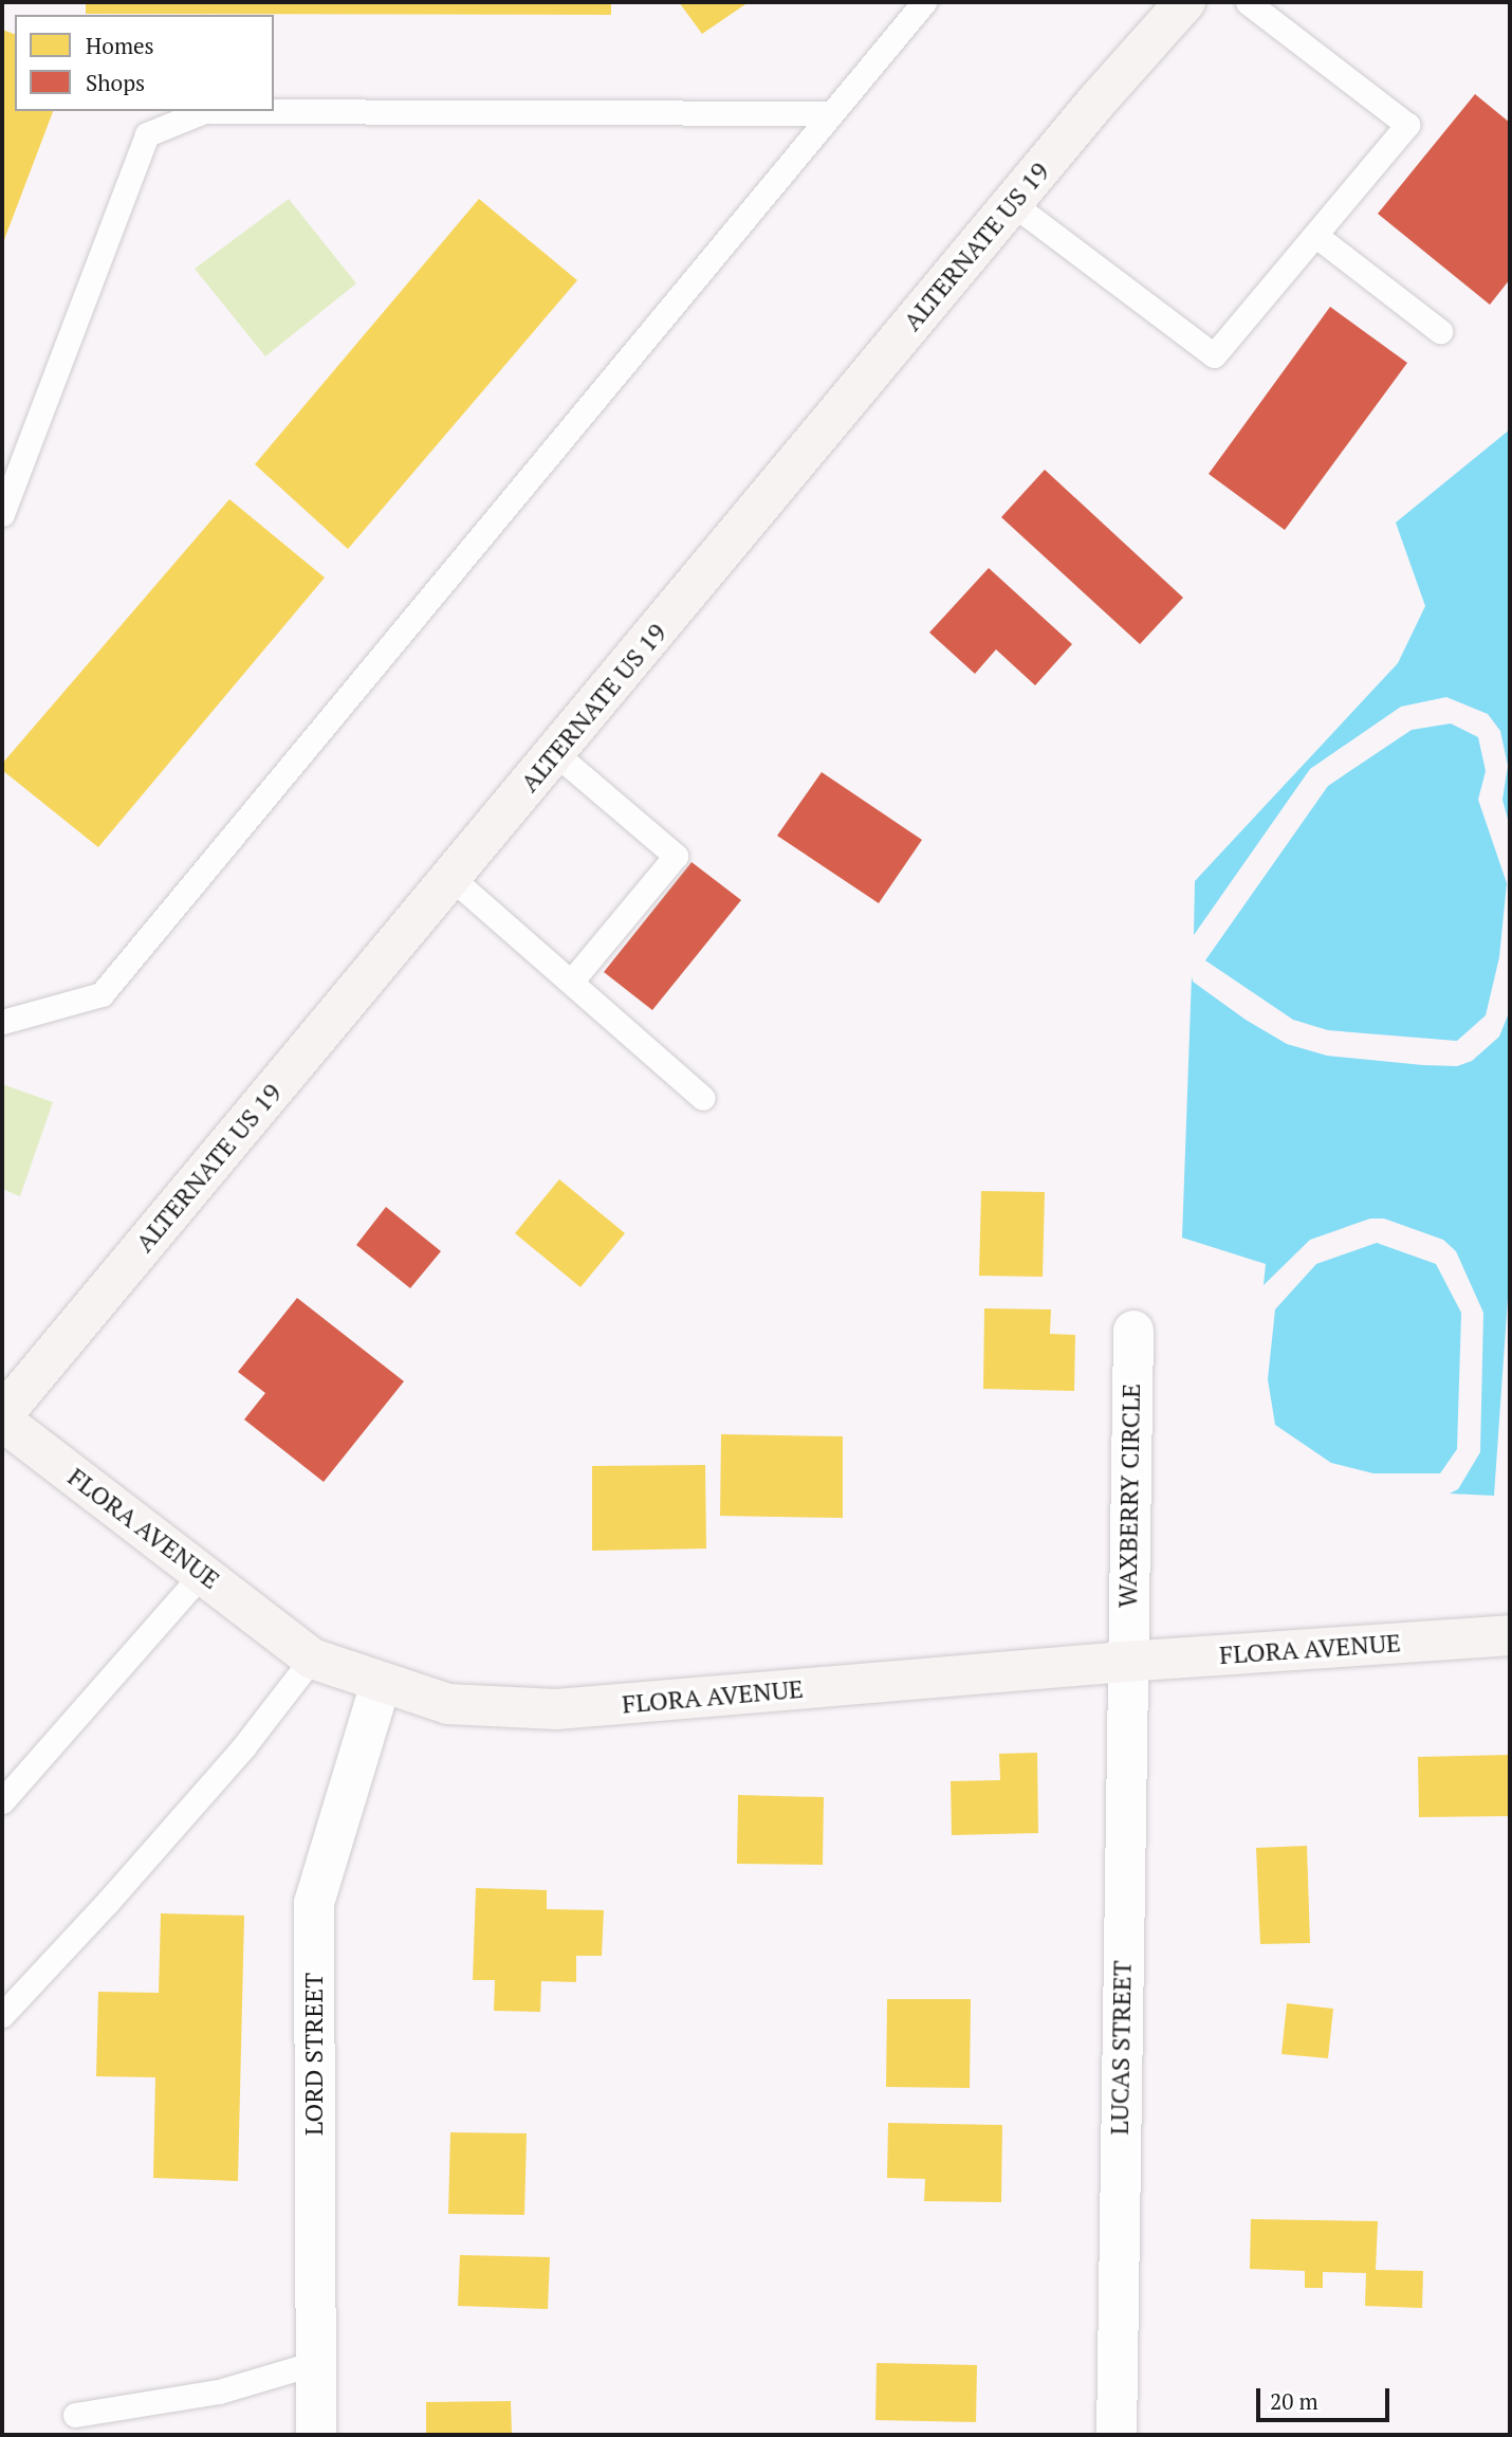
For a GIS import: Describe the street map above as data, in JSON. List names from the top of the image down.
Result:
{
  "streets": {
    "main road": ["ALTERNATE US 19", "FLORA AVENUE"],
    "street": ["WAXBERRY CIRCLE", "LUCAS STREET", "LORD STREET"]
  },
  "crossings": [
    ["ALTERNATE US 19", "FLORA AVENUE"],
    ["WAXBERRY CIRCLE", "FLORA AVENUE"],
    ["WAXBERRY CIRCLE", "LUCAS STREET"],
    ["FLORA AVENUE", "LUCAS STREET"],
    ["FLORA AVENUE", "LORD STREET"]
  ],
  "legend": ["Homes", "Shops"],
  "scale_bar": "20 m"
}
